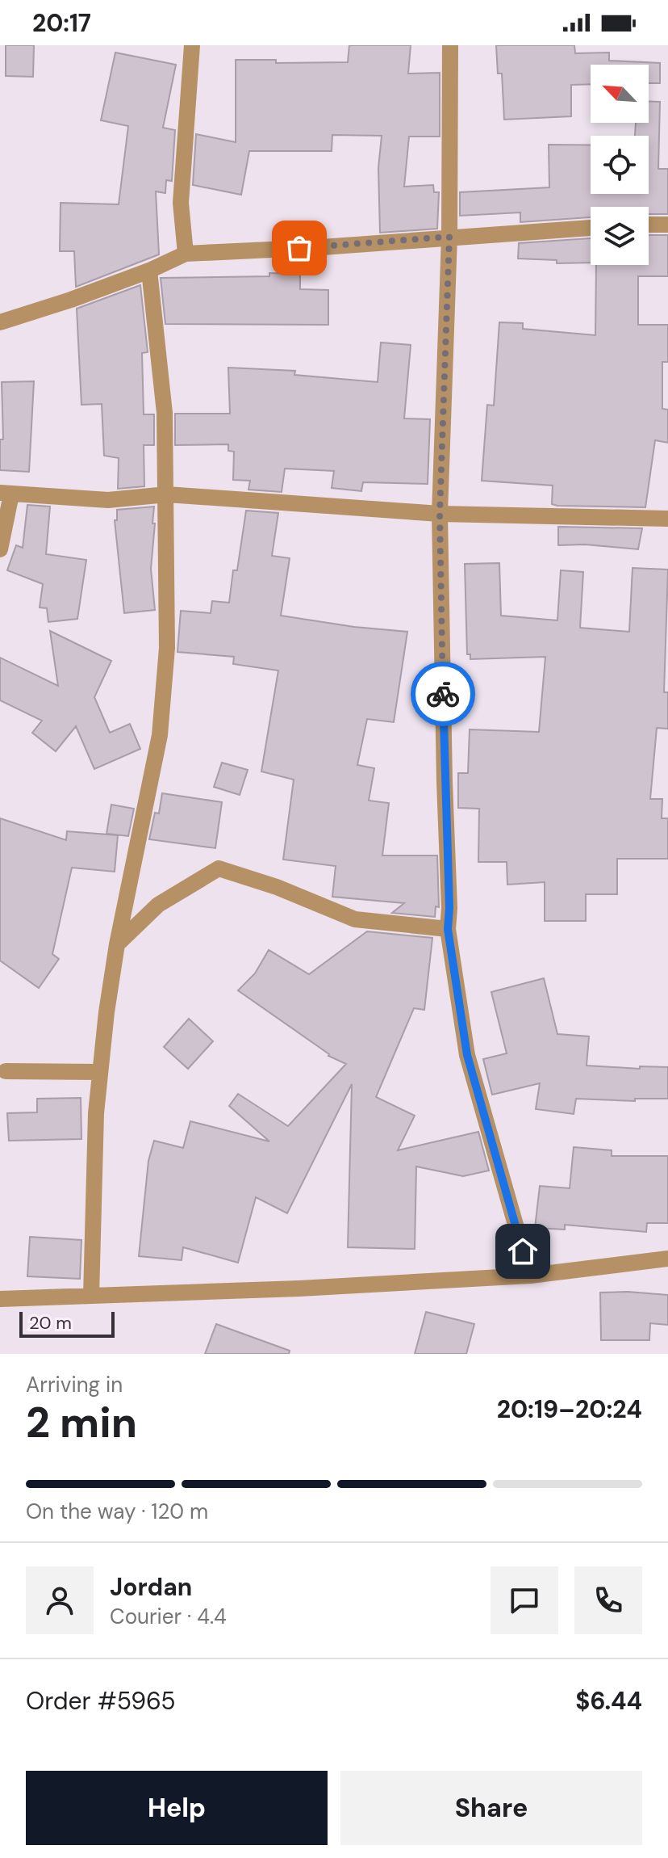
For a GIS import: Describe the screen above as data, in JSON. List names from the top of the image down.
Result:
{
  "scale_bar": "20 m",
  "north": "top left",
  "page": {
    "status": "20:17",
    "scale": "20 m",
    "heading": ["2 min", "Arriving in", "20:19–20:24"],
    "panel": [
      "Jordan",
      "Courier · 4.4",
      "Order #5965",
      "$6.44"
    ],
    "bar": "On the way · 120 m",
    "buttons": ["Help", "Share"]
  }
}
